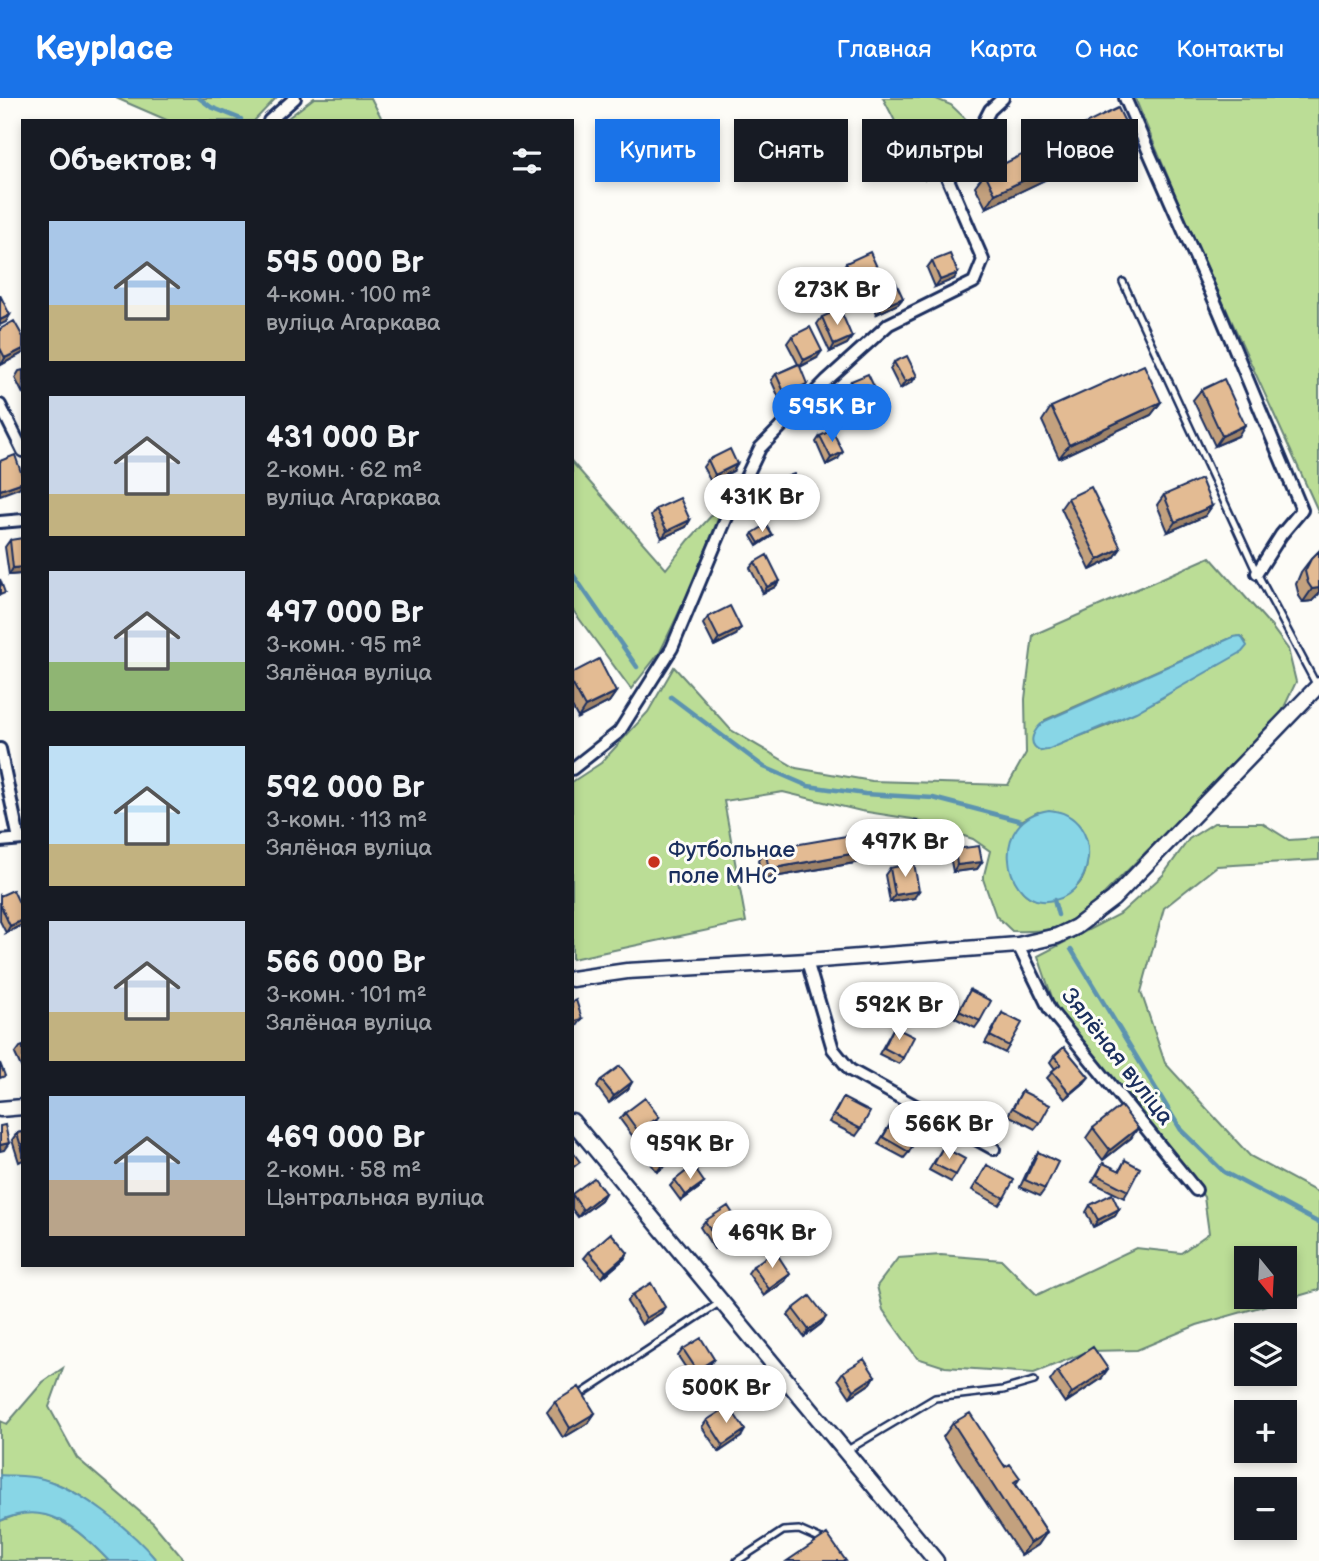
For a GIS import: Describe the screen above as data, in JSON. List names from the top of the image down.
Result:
{
  "streets": {
    "street": ["Зялёная вуліца"]
  },
  "places": ["Футбольнае поле МНС"],
  "north": "bottom",
  "page": {
    "header": "Keyplace",
    "nav": [
      "Главная",
      "Карта",
      "О нас",
      "Контакты"
    ],
    "chip": [
      "Купить",
      "Снять",
      "Фильтры",
      "Новое"
    ],
    "heading": "Объектов: 9",
    "list": [
      {
        "name": "595 000 Br",
        "note": "4-комн. · 100 m² · вуліца Агаркава"
      },
      {
        "name": "431 000 Br",
        "note": "2-комн. · 62 m² · вуліца Агаркава"
      },
      {
        "name": "497 000 Br",
        "note": "3-комн. · 95 m² · Зялёная вуліца"
      },
      {
        "name": "592 000 Br",
        "note": "3-комн. · 113 m² · Зялёная вуліца"
      },
      {
        "name": "566 000 Br",
        "note": "3-комн. · 101 m² · Зялёная вуліца"
      },
      {
        "name": "469 000 Br",
        "note": "2-комн. · 58 m² · Цэнтральная вуліца"
      }
    ],
    "price": [
      "273K Br",
      "595K Br",
      "431K Br",
      "497K Br",
      "592K Br",
      "566K Br",
      "959K Br",
      "469K Br",
      "500K Br"
    ],
    "map_buttons": ["+", "−"]
  }
}
